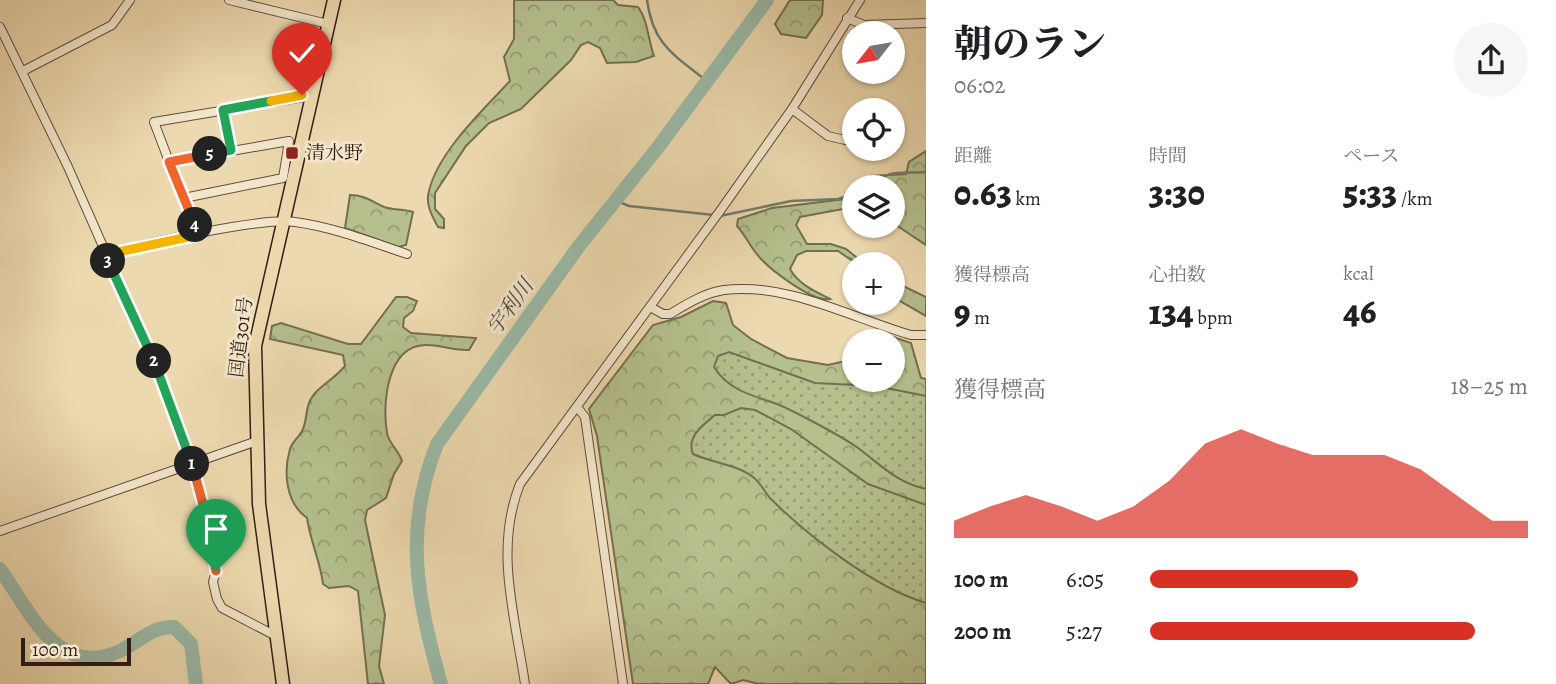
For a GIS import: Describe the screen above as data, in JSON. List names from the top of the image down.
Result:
{
  "streets": {
    "highway": ["国道301号"]
  },
  "water": ["宇利川"],
  "places": {
    "transit": ["清水野"]
  },
  "scale_bar": "100 m",
  "north": "bottom left",
  "page": {
    "heading": ["朝のラン", "06:02"],
    "map_buttons": ["+", "−"],
    "stats": [
      ["距離", "0.63 km"],
      ["時間", "3:30"],
      ["ペース", "5:33 /km"],
      ["獲得標高", "9 m"],
      ["心拍数", "134 bpm"],
      ["kcal", "46"]
    ],
    "pins": [
      "5",
      "4",
      "3",
      "2",
      "1"
    ],
    "chart": ["獲得標高", "18–25 m"],
    "list": [
      {
        "name": "100 m",
        "note": "6:05"
      },
      {
        "name": "200 m",
        "note": "5:27"
      }
    ],
    "scale": "100 m"
  }
}
